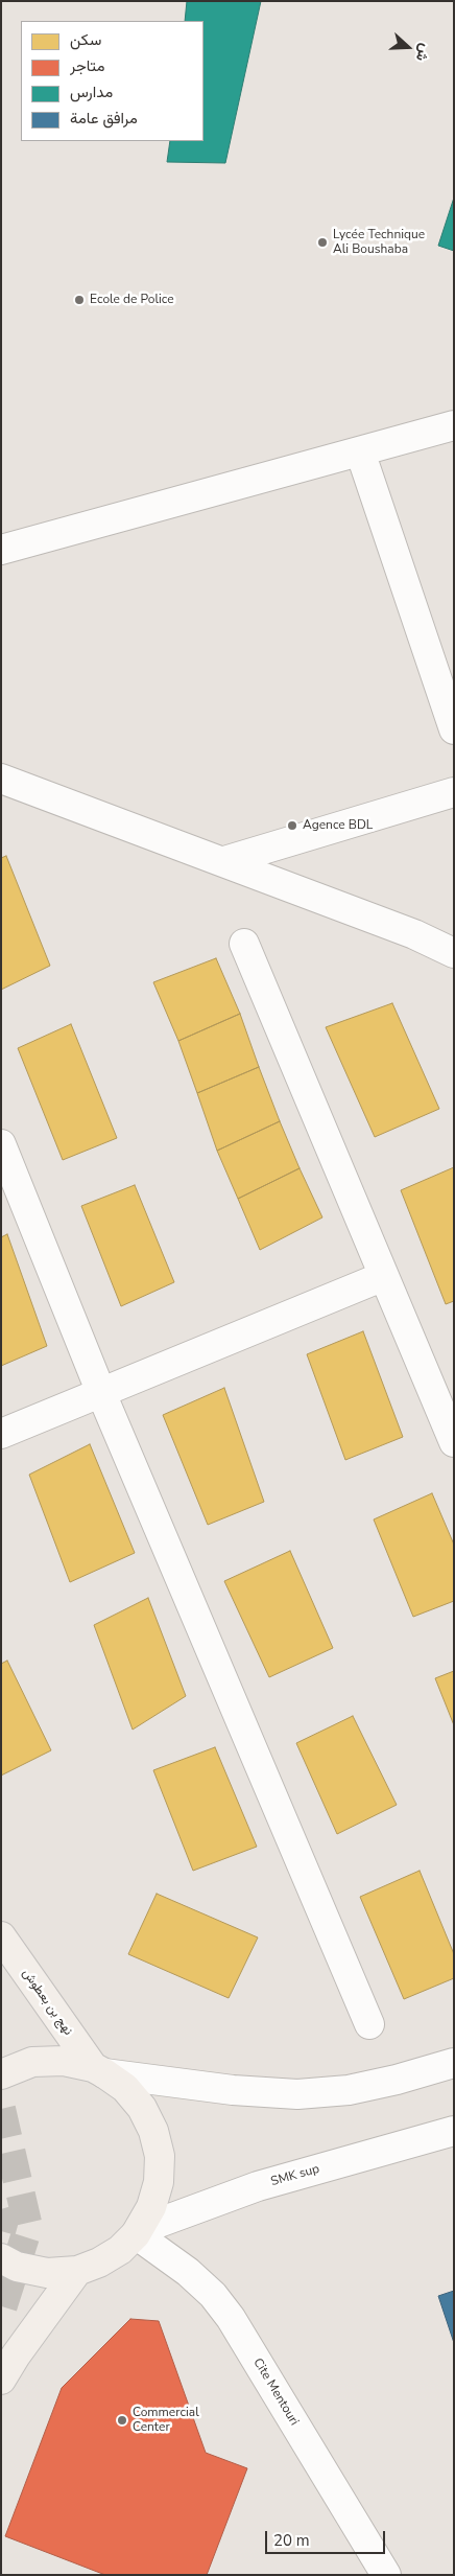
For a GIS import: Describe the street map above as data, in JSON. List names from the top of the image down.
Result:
{
  "streets": {
    "main road": ["نهج بن بعطوش"],
    "street": ["SMK sup", "Cite Mentouri"]
  },
  "crossings": [
    ["SMK sup", "Cite Mentouri"]
  ],
  "places": [
    "Lycée Technique Ali Boushaba",
    "Ecole de Police",
    "Agence BDL",
    "Commercial Center"
  ],
  "legend": [
    "سكن",
    "متاجر",
    "مدارس",
    "مرافق عامة"
  ],
  "scale_bar": "20 m",
  "north": "right"
}
